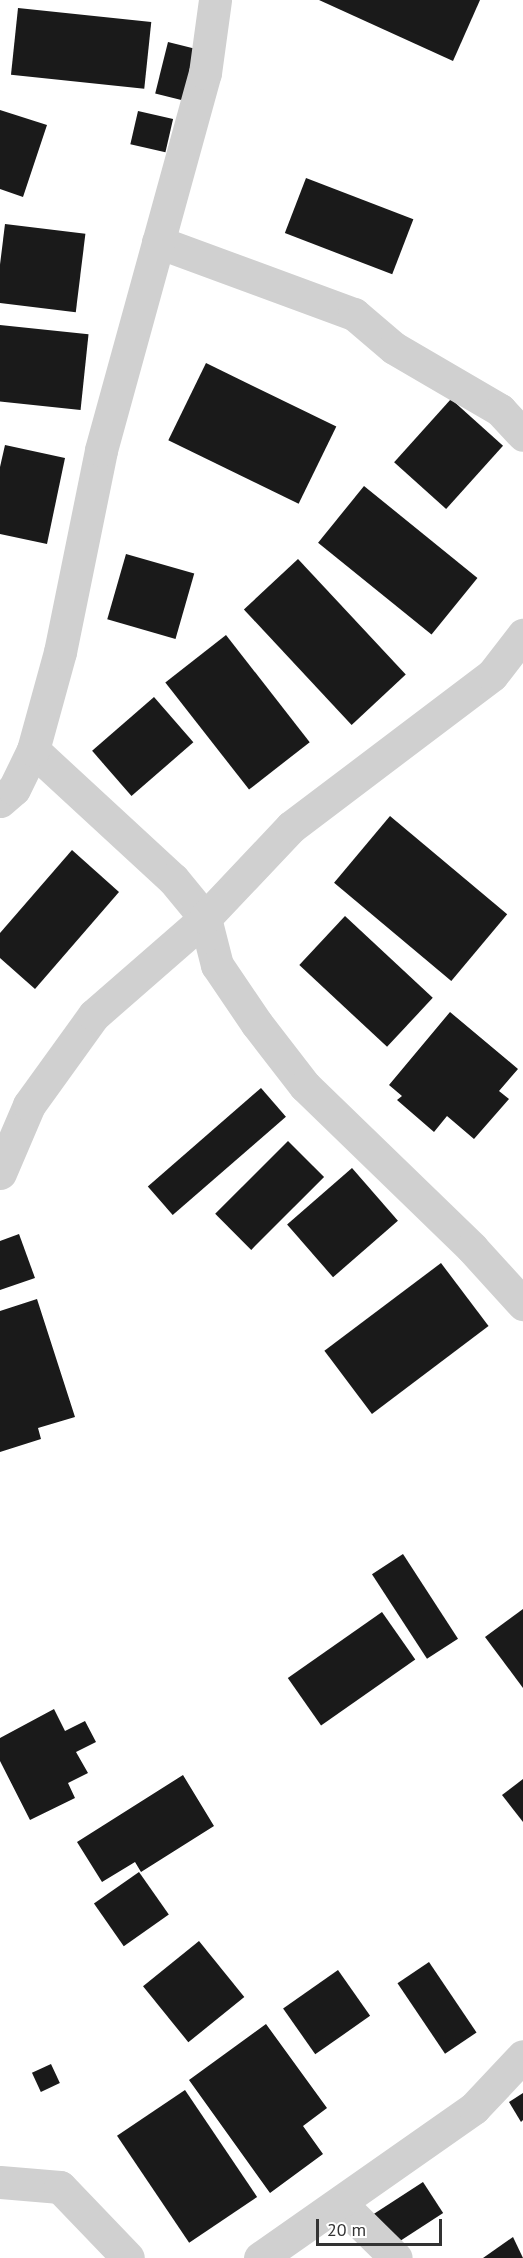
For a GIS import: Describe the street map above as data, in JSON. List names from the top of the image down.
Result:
{
  "scale_bar": "20 m"
}
